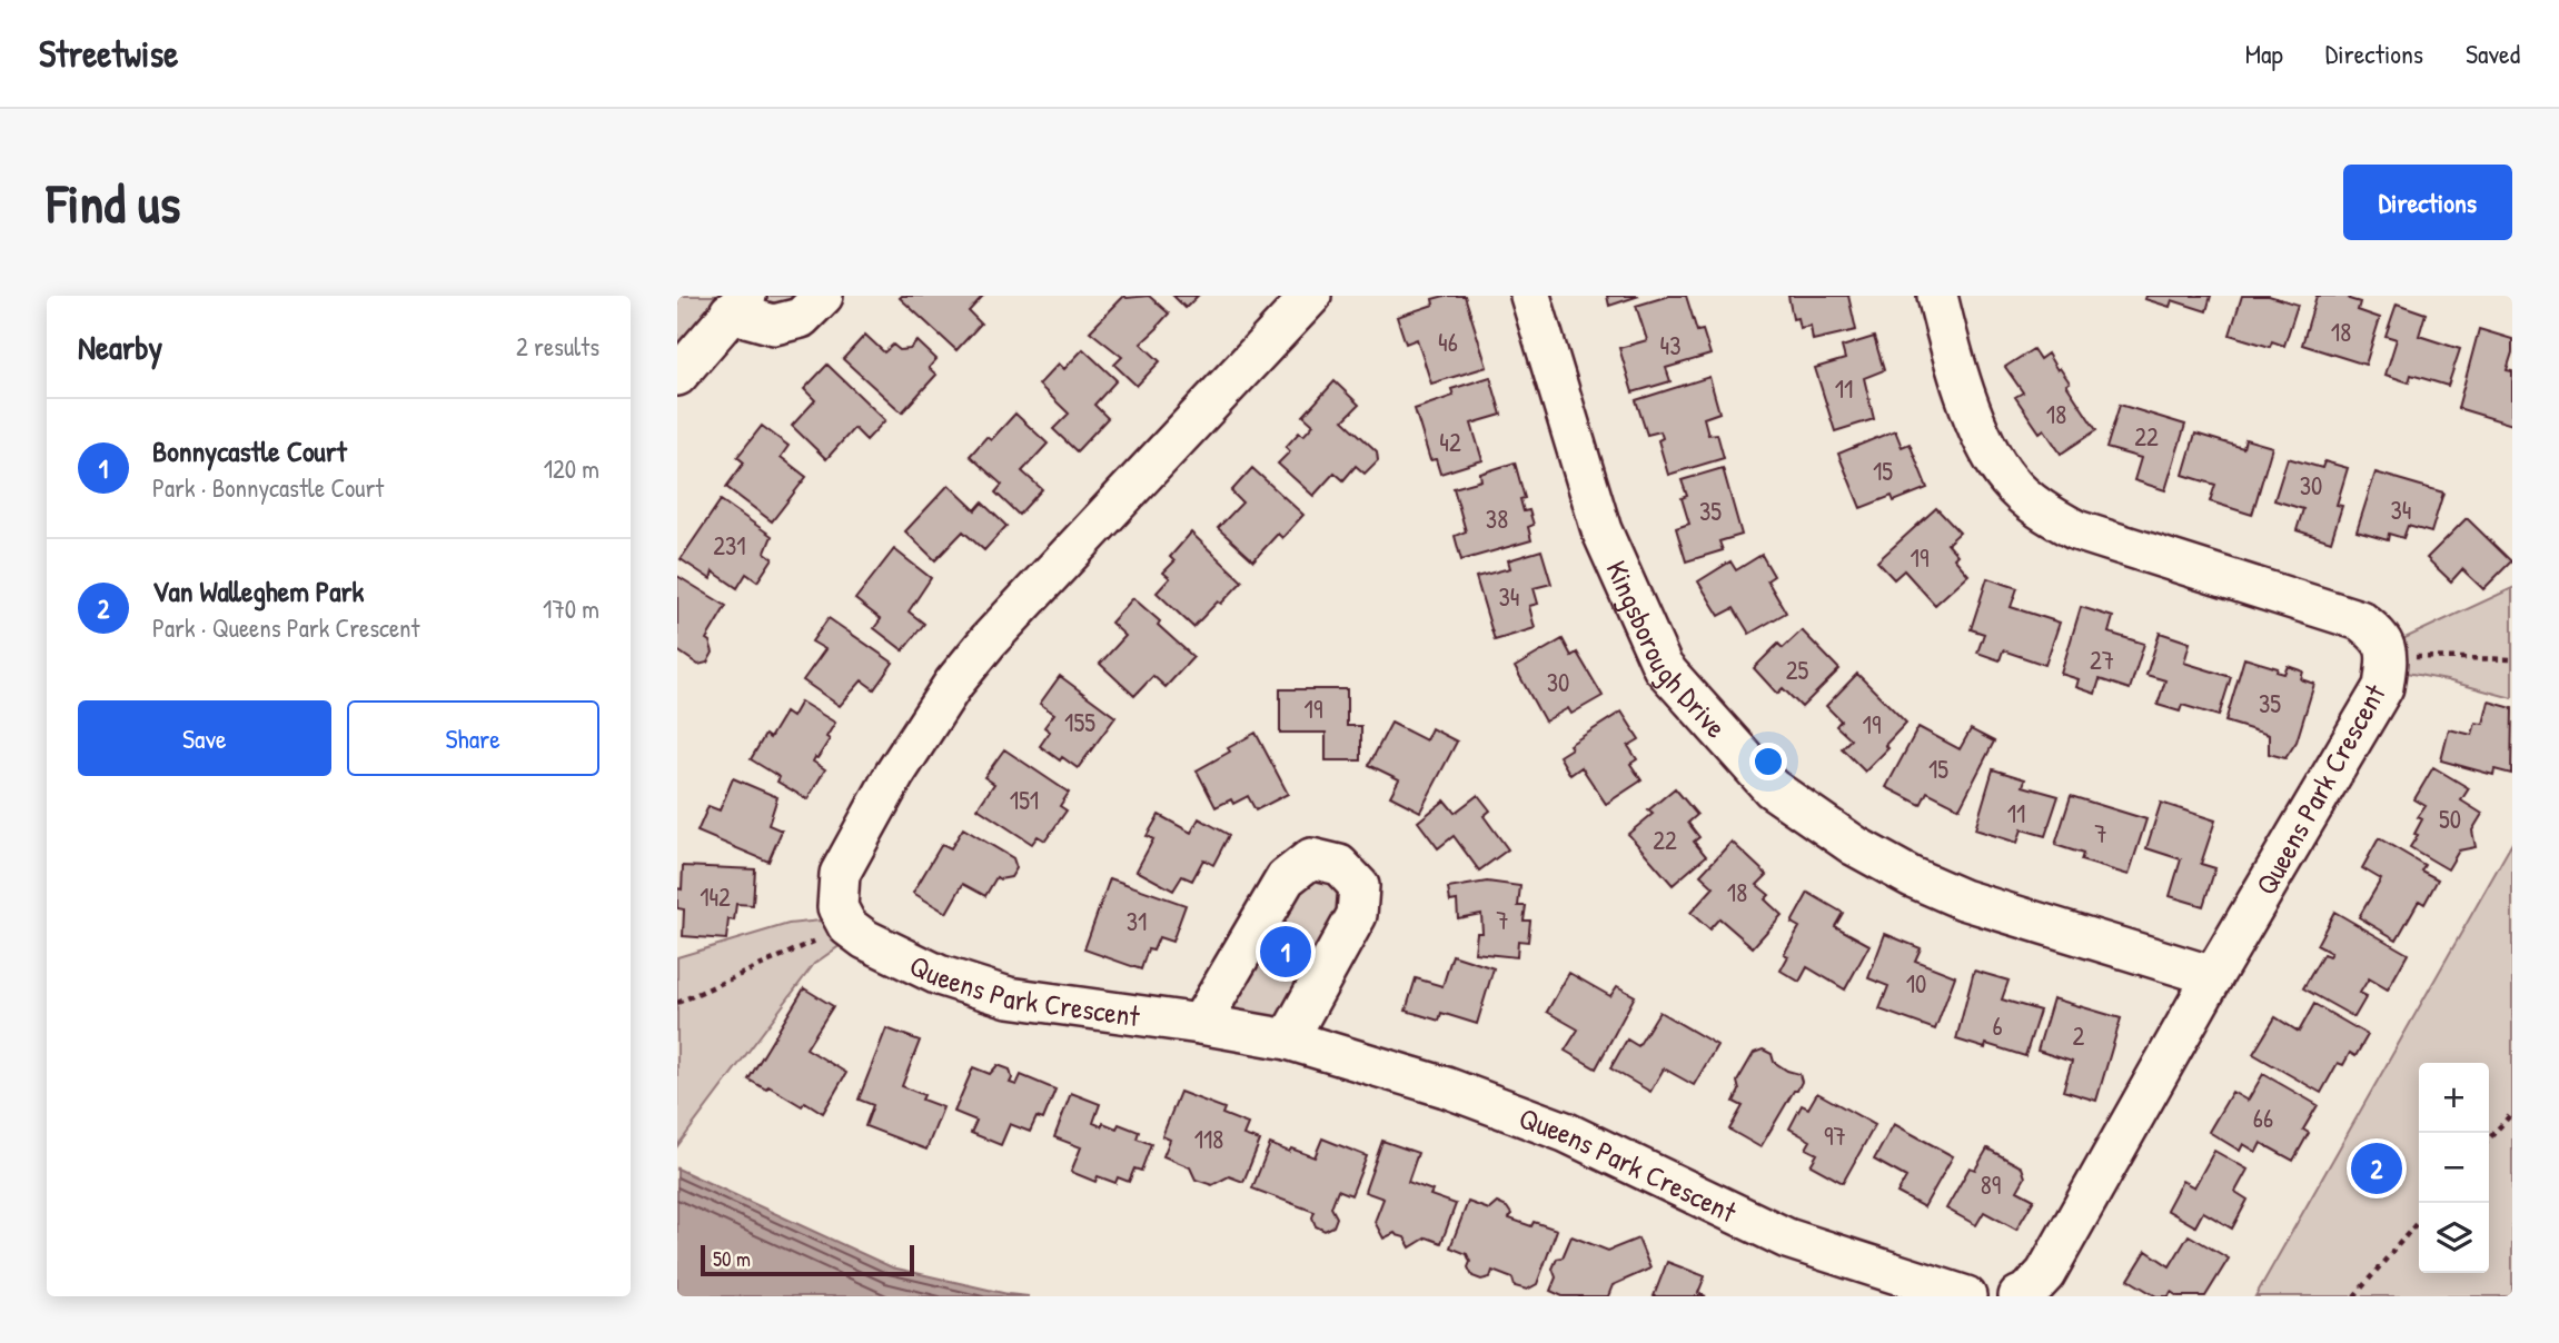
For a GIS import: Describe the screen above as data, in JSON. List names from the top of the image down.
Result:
{
  "streets": {
    "street": ["Kingsborough Drive", "Queens Park Crescent"]
  },
  "crossings": [
    ["Kingsborough Drive", "Queens Park Crescent"]
  ],
  "house_numbers": [
    "18",
    "46",
    "43",
    "11",
    "18",
    "22",
    "42",
    "15",
    "30",
    "34",
    "35",
    "38",
    "231",
    "19",
    "34",
    "27",
    "25",
    "30",
    "35",
    "19",
    "155",
    "19",
    "15",
    "151",
    "11",
    "50",
    "7",
    "22",
    "18",
    "142",
    "7",
    "31",
    "10",
    "6",
    "2",
    "66",
    "97",
    "118",
    "89"
  ],
  "scale_bar": "50 m",
  "page": {
    "header": "Streetwise",
    "nav": ["Map", "Directions", "Saved"],
    "buttons": [
      "Directions",
      ["Save", "Share"]
    ],
    "title": "Find us",
    "heading": ["Nearby", "2 results"],
    "list": [
      {
        "mark": "1",
        "name": "Bonnycastle Court",
        "note": "Park · Bonnycastle Court",
        "value": "120 m"
      },
      {
        "mark": "2",
        "name": "Van Walleghem Park",
        "note": "Park · Queens Park Crescent",
        "value": "170 m"
      }
    ],
    "pins": ["1", "2"],
    "map_buttons": ["+", "−"],
    "scale": "50 m"
  }
}
